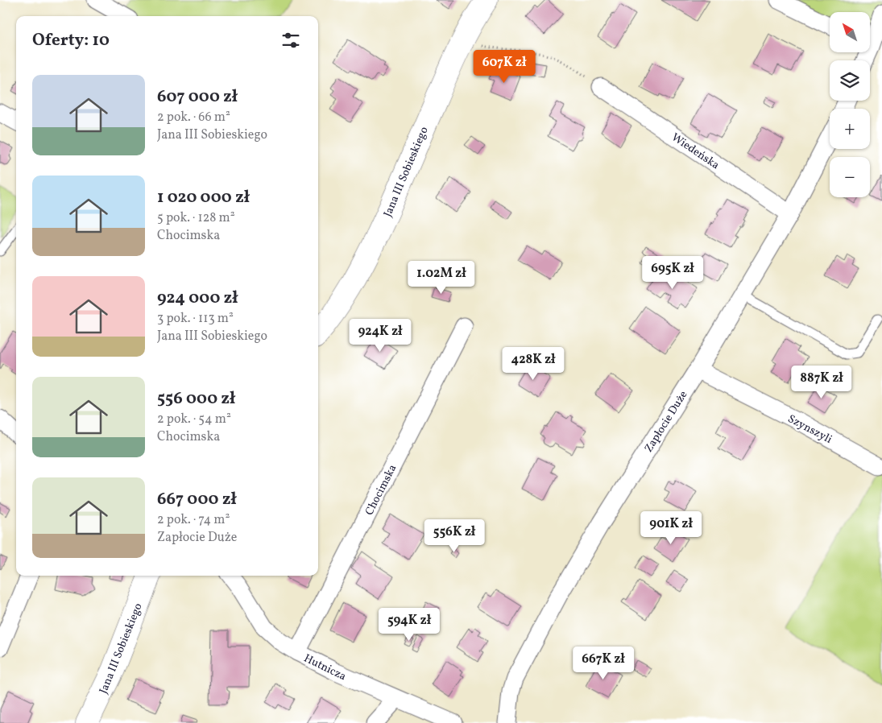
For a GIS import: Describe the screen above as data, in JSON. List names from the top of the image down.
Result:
{
  "streets": {
    "street": [
      "Wiedeńska",
      "Jana III Sobieskiego",
      "Zapłocie Duże",
      "Szynszyli",
      "Chocimska",
      "Hutnicza"
    ]
  },
  "crossings": [
    ["Wiedeńska", "Zapłocie Duże"],
    ["Zapłocie Duże", "Szynszyli"],
    ["Chocimska", "Hutnicza"]
  ],
  "north": "top left",
  "page": {
    "map_buttons": ["+", "−"],
    "heading": "Oferty: 10",
    "price": [
      "607K zł",
      "695K zł",
      "1.02M zł",
      "924K zł",
      "428K zł",
      "887K zł",
      "901K zł",
      "556K zł",
      "594K zł",
      "667K zł"
    ],
    "list": [
      {
        "name": "607 000 zł",
        "note": "2 pok. · 66 m² · Jana III Sobieskiego"
      },
      {
        "name": "1 020 000 zł",
        "note": "5 pok. · 128 m² · Chocimska"
      },
      {
        "name": "924 000 zł",
        "note": "3 pok. · 113 m² · Jana III Sobieskiego"
      },
      {
        "name": "556 000 zł",
        "note": "2 pok. · 54 m² · Chocimska"
      },
      {
        "name": "667 000 zł",
        "note": "2 pok. · 74 m² · Zapłocie Duże"
      }
    ]
  }
}
